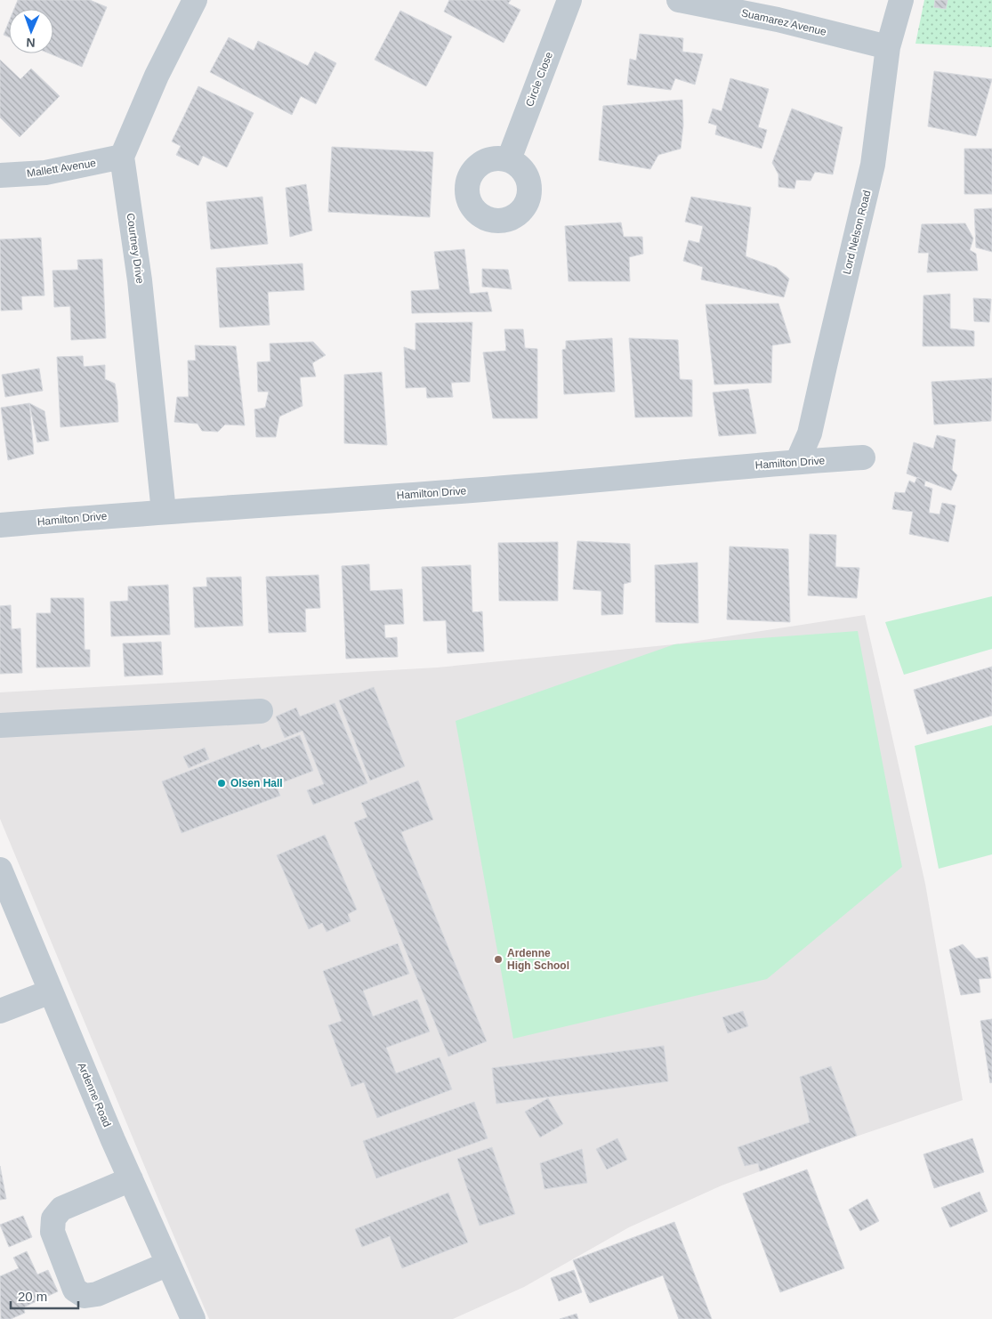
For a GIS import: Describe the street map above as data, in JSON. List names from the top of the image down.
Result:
{
  "streets": {
    "street": [
      "Suamarez Avenue",
      "Circle Close",
      "Mallett Avenue",
      "Lord Nelson Road",
      "Courtney Drive",
      "Hamilton Drive",
      "Ardenne Road"
    ]
  },
  "crossings": [
    ["Suamarez Avenue", "Lord Nelson Road"],
    ["Mallett Avenue", "Courtney Drive"],
    ["Lord Nelson Road", "Hamilton Drive"],
    ["Courtney Drive", "Hamilton Drive"]
  ],
  "places": ["Olsen Hall", "Ardenne High School"],
  "scale_bar": "20 m",
  "north": "bottom"
}
